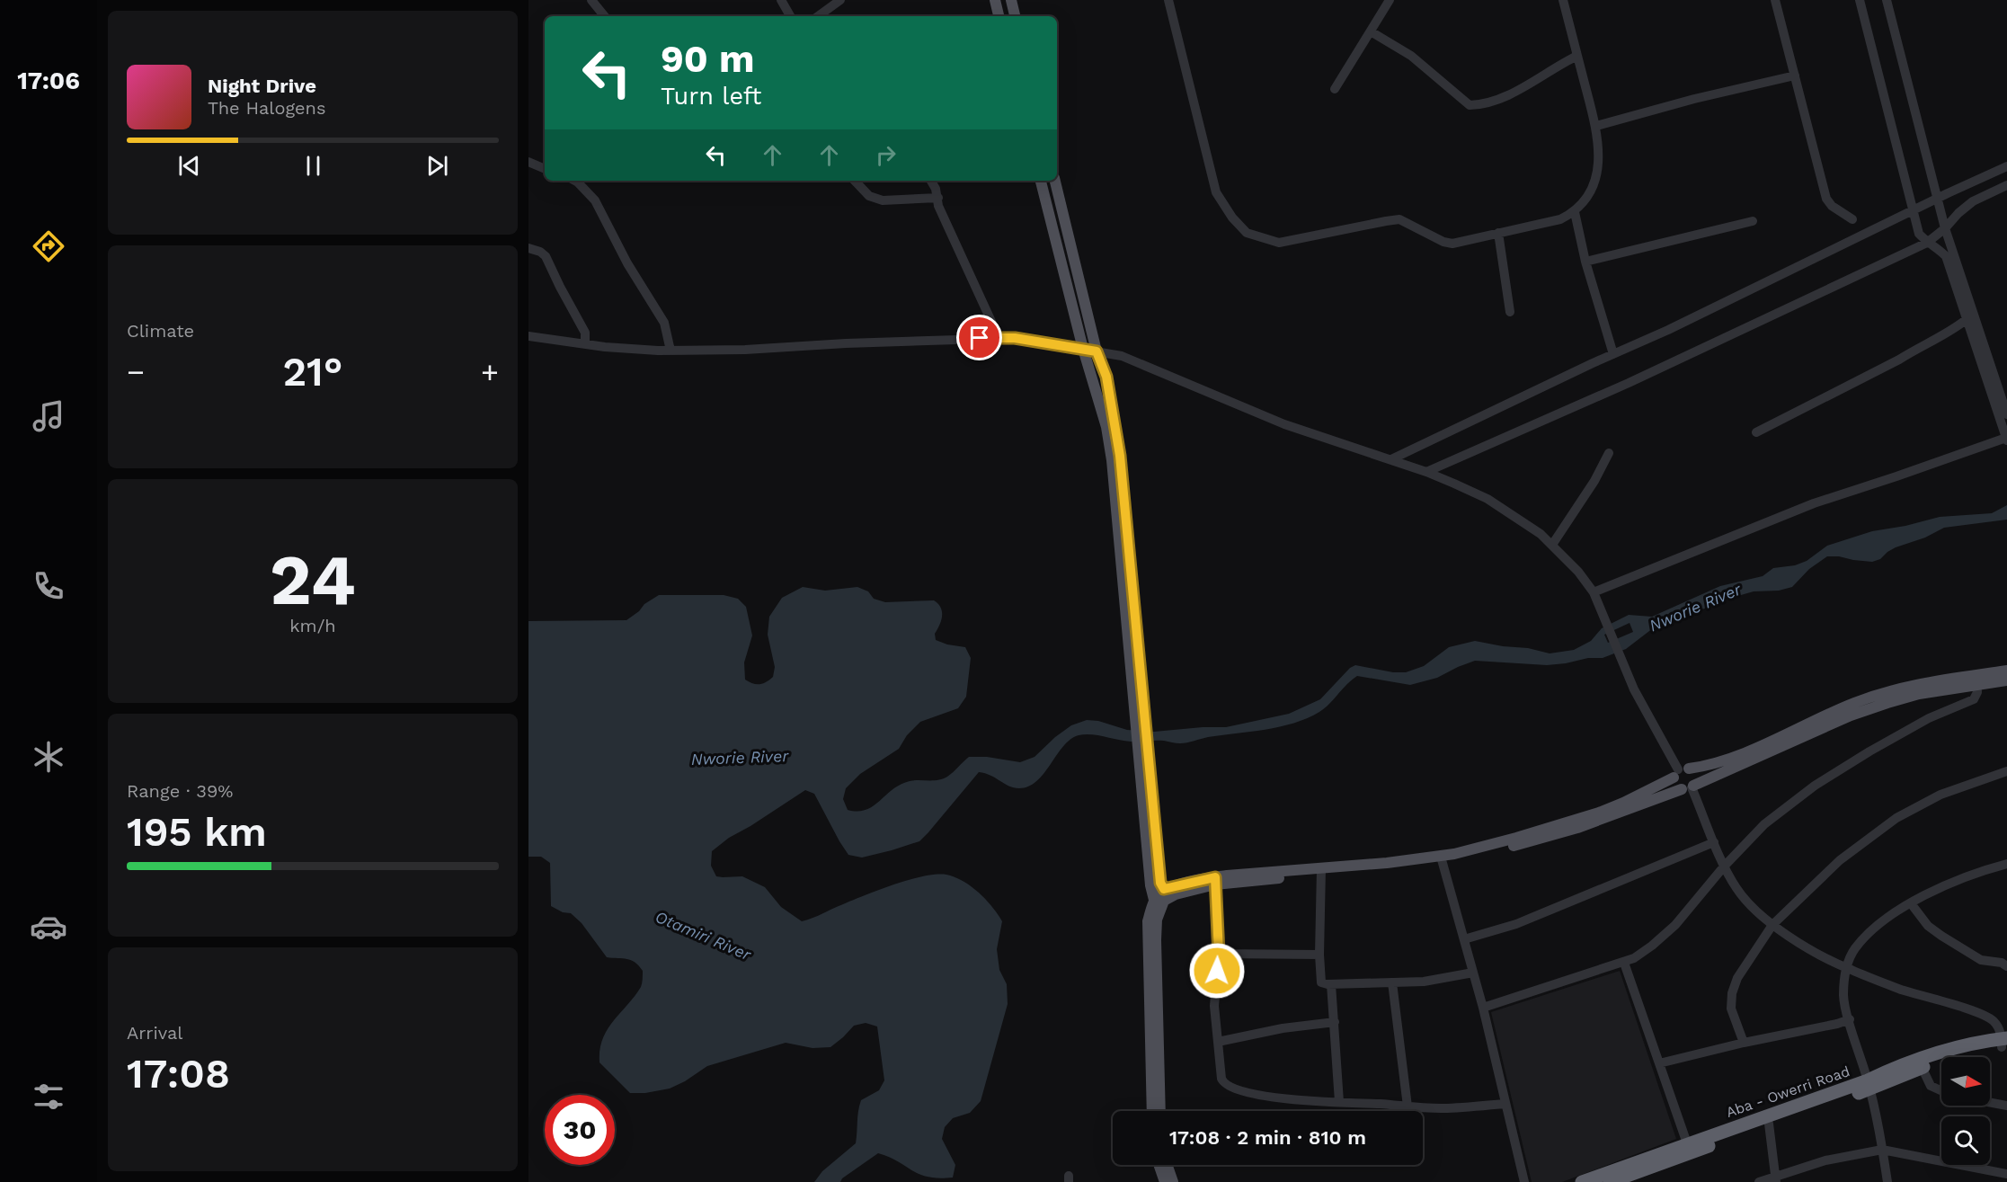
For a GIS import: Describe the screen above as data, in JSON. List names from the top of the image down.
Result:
{
  "streets": {
    "highway": ["Aba - Owerri Road"]
  },
  "water": ["Nworie River", "Otamiri River"],
  "north": "right",
  "page": {
    "tabs": "17:06",
    "turn": ["90 m", "Turn left"],
    "song": ["Night Drive", "The Halogens"],
    "tile": [
      "Climate",
      ["24", "km/h"],
      ["Range · 39%", "195 km"],
      ["Arrival", "17:08"]
    ],
    "heat": ["−", "21°", "+"],
    "limit": "30",
    "trip": "17:08 · 2 min · 810 m"
  }
}
